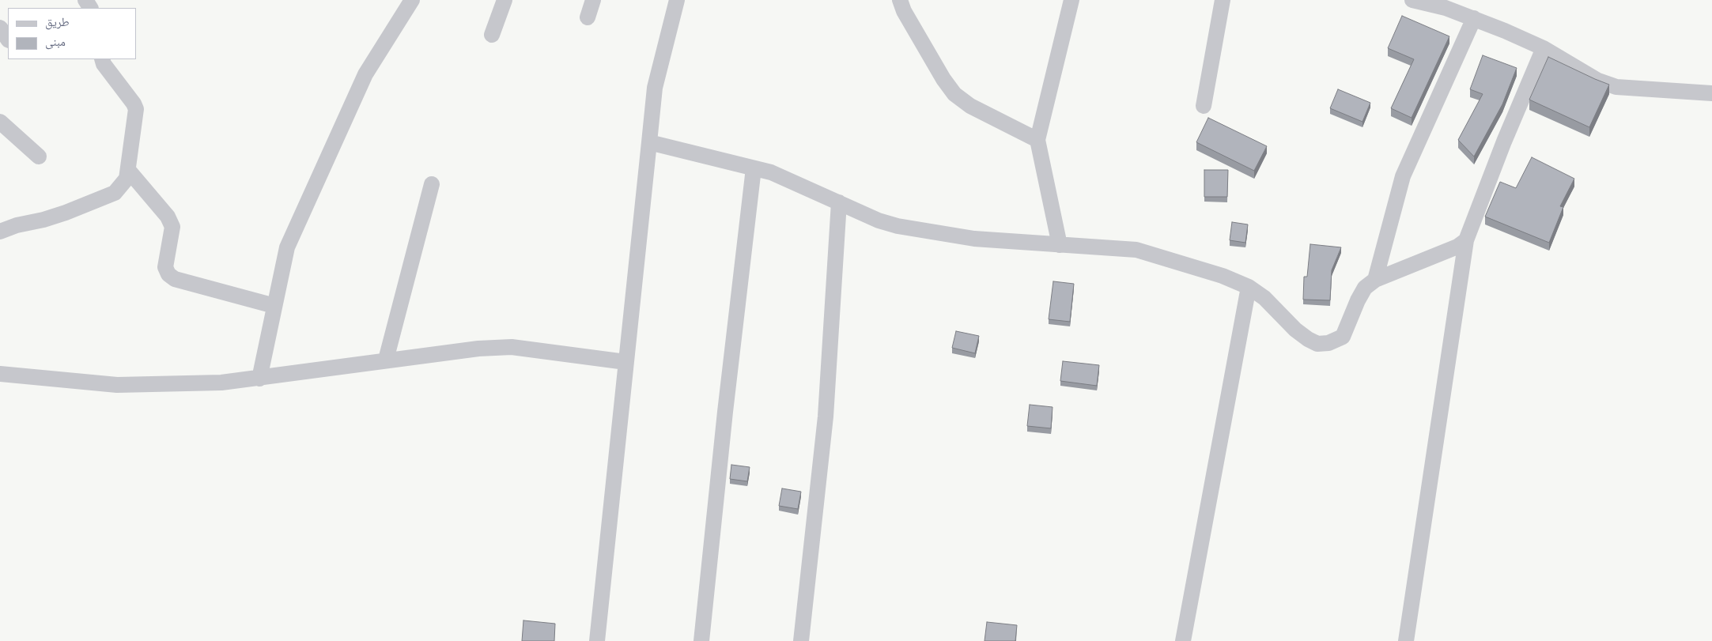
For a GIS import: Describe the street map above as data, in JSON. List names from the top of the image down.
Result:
{
  "legend": ["طريق", "مبنى"]
}
